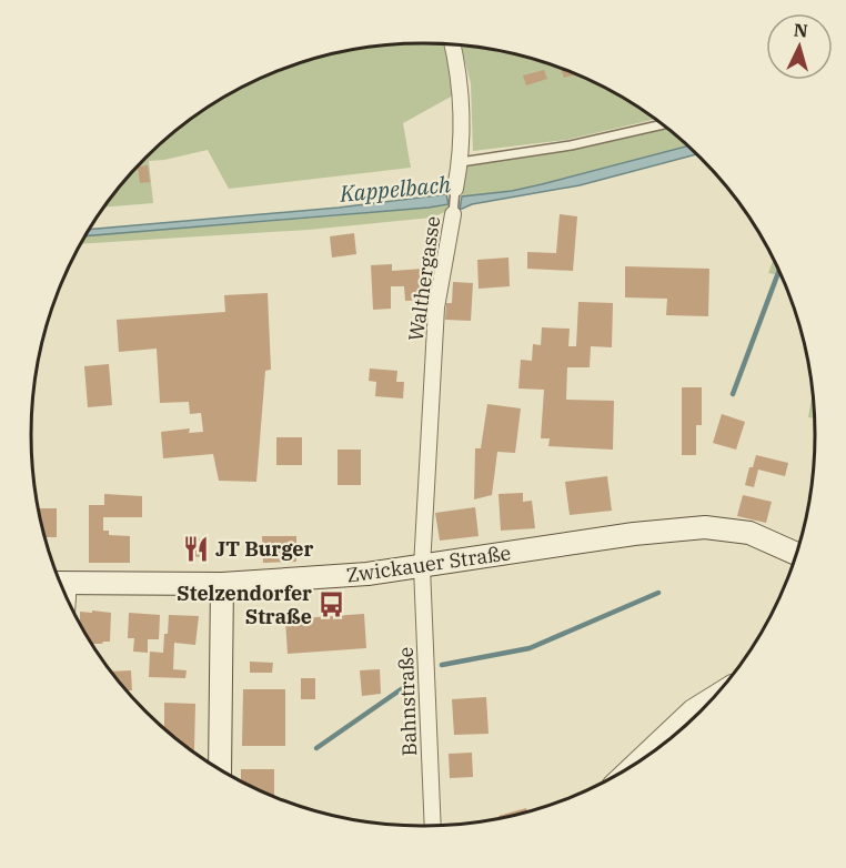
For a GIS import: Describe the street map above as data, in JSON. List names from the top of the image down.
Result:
{
  "streets": {
    "main road": ["Zwickauer Straße"],
    "street": ["Walthergasse", "Bahnstraße"]
  },
  "crossings": [
    ["Walthergasse", "Zwickauer Straße"],
    ["Walthergasse", "Bahnstraße"],
    ["Zwickauer Straße", "Bahnstraße"]
  ],
  "water": ["Kappelbach"],
  "places": {
    "restaurant": ["JT Burger"],
    "bus stop": ["Stelzendorfer Straße"]
  },
  "north": "top"
}
